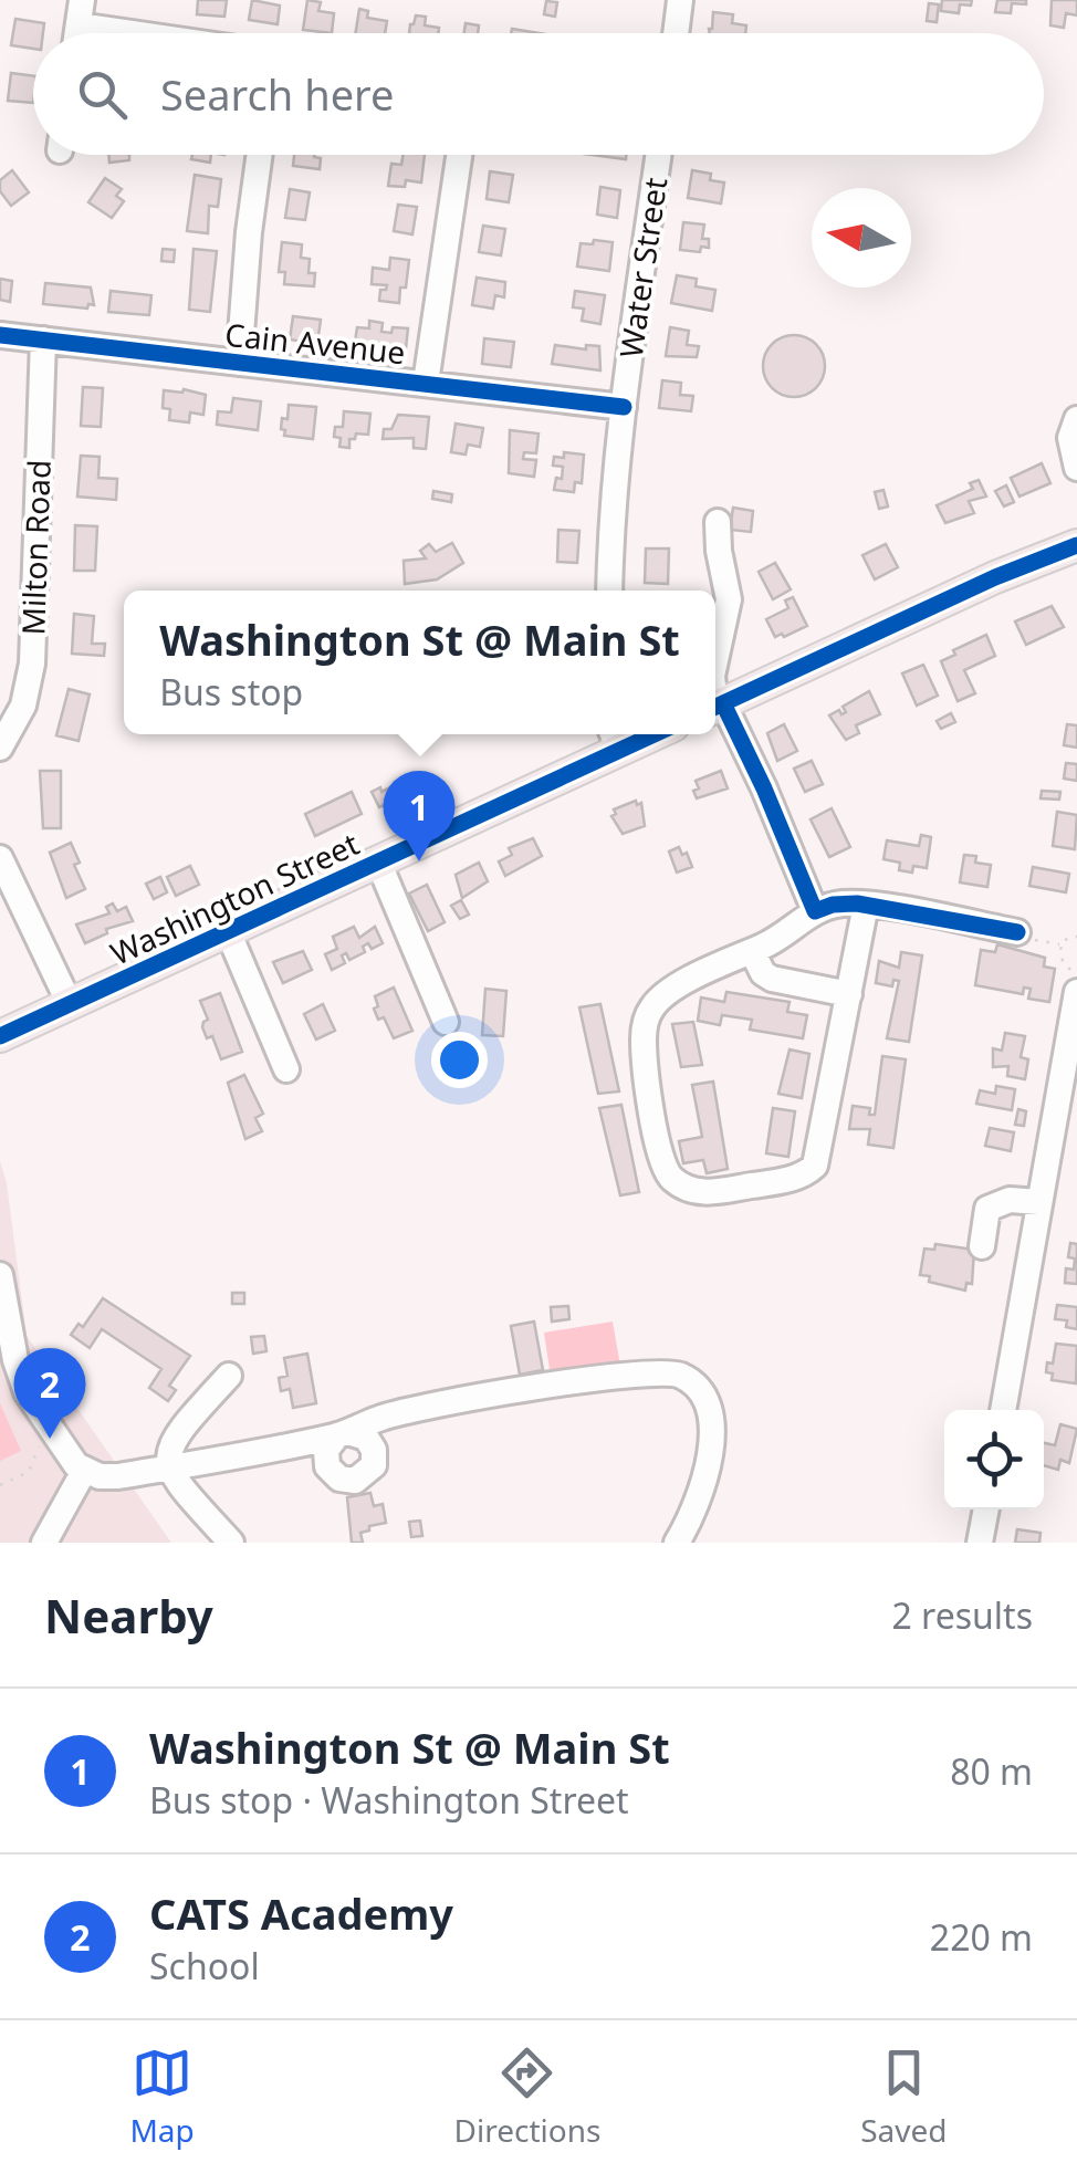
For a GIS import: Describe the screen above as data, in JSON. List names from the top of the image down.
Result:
{
  "streets": {
    "main road": ["Washington Street"],
    "street": ["Water Street", "Cain Avenue", "Milton Road"]
  },
  "crossings": [
    ["Water Street", "Cain Avenue"],
    ["Cain Avenue", "Milton Road"]
  ],
  "north": "left",
  "page": {
    "search": "Search here",
    "popup": ["Washington St @ Main St", "Bus stop"],
    "pins": ["1", "2"],
    "heading": ["Nearby", "2 results"],
    "list": [
      {
        "mark": "1",
        "name": "Washington St @ Main St",
        "note": "Bus stop · Washington Street",
        "value": "80 m"
      },
      {
        "mark": "2",
        "name": "CATS Academy",
        "note": "School",
        "value": "220 m"
      }
    ],
    "nav": ["Map", "Directions", "Saved"]
  }
}
